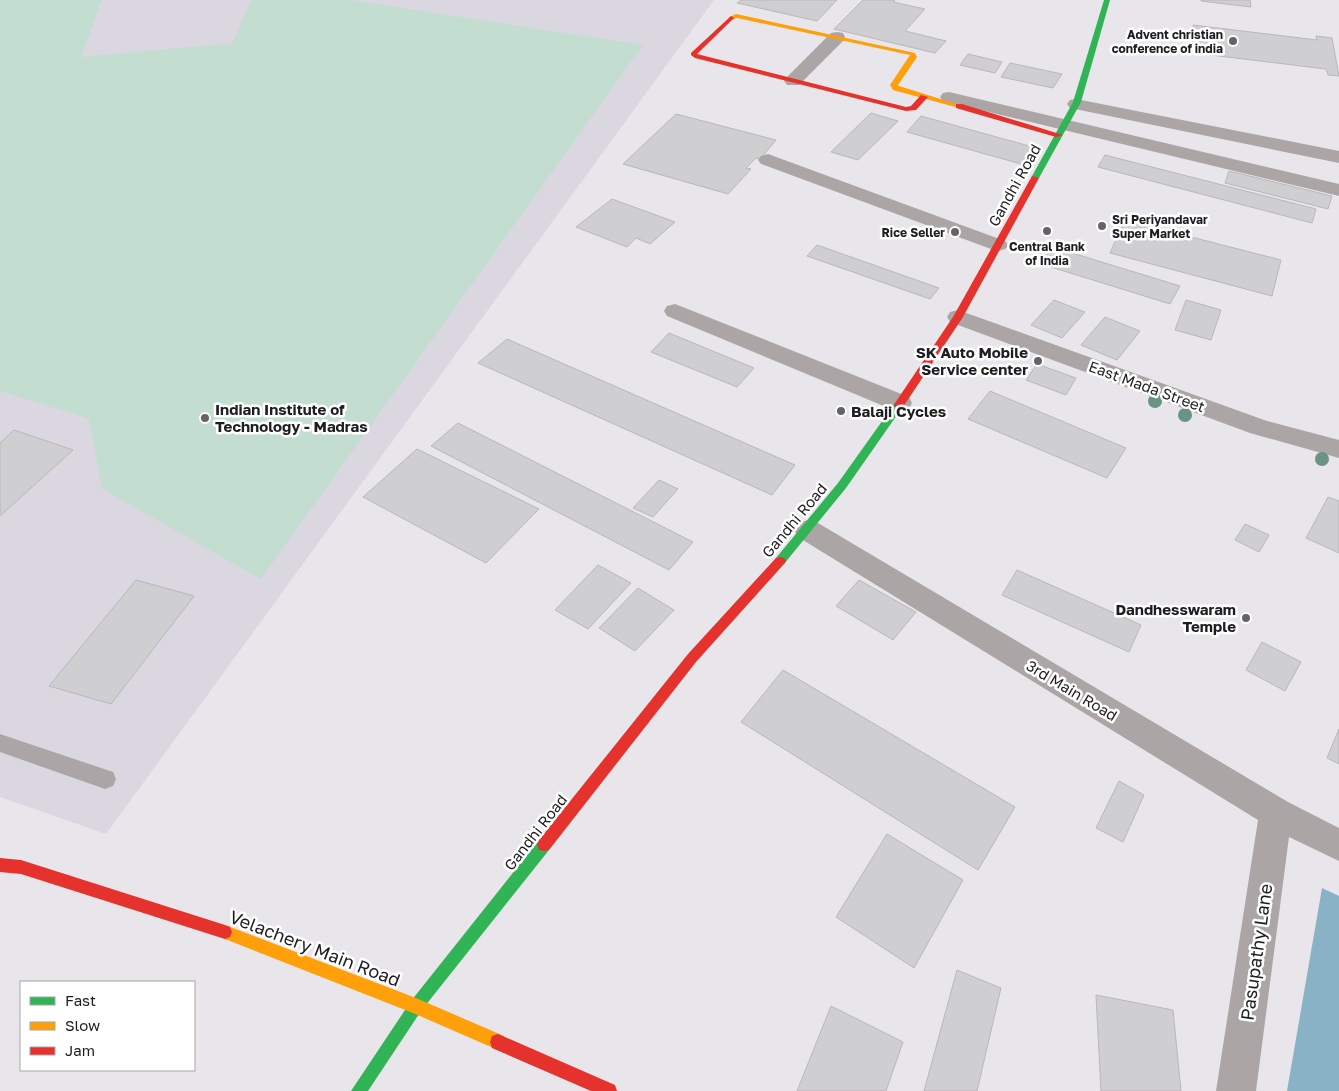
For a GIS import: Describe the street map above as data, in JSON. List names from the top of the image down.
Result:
{
  "streets": {
    "street": [
      "Gandhi Road",
      "East Mada Street",
      "3rd Main Road",
      "Velachery Main Road",
      "Pasupathy Lane"
    ]
  },
  "crossings": [
    ["Gandhi Road", "East Mada Street"],
    ["Gandhi Road", "3rd Main Road"],
    ["Gandhi Road", "Velachery Main Road"],
    ["3rd Main Road", "Pasupathy Lane"]
  ],
  "places": [
    "Advent christian conference of india",
    "Sri Periyandavar Super Market",
    "Central Bank of India",
    "Rice Seller",
    "SK Auto Mobile Service center",
    "Balaji Cycles",
    "Indian Institute of Technology - Madras",
    "Dandhesswaram Temple"
  ],
  "legend": ["Fast", "Slow", "Jam"]
}
